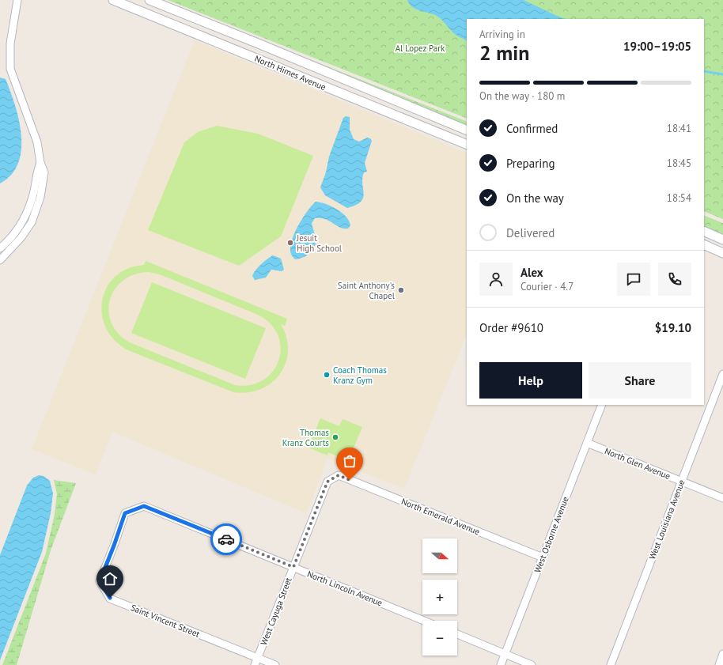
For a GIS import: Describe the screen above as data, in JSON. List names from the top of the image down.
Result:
{
  "streets": {
    "street": [
      "North Himes Avenue",
      "North Glen Avenue",
      "North Emerald Avenue",
      "West Louisiana Avenue",
      "West Osborne Avenue",
      "North Lincoln Avenue",
      "West Cayuga Street",
      "Saint Vincent Street"
    ]
  },
  "crossings": [
    ["North Glen Avenue", "West Louisiana Avenue"],
    ["North Glen Avenue", "West Osborne Avenue"],
    ["North Emerald Avenue", "West Osborne Avenue"],
    ["North Emerald Avenue", "West Cayuga Street"],
    ["North Lincoln Avenue", "West Cayuga Street"],
    ["North Lincoln Avenue", "Saint Vincent Street"],
    ["West Cayuga Street", "Saint Vincent Street"]
  ],
  "parks": ["Al Lopez Park"],
  "places": [
    "Jesuit High School",
    "Saint Anthony's Chapel",
    "Coach Thomas Kranz Gym",
    "Thomas Kranz Courts"
  ],
  "north": "right",
  "page": {
    "heading": ["2 min", "Arriving in", "19:00–19:05"],
    "panel": [
      "Alex",
      "Courier · 4.7",
      "Order #9610",
      "$19.10"
    ],
    "bar": "On the way · 180 m",
    "list": [
      ["Confirmed", "18:41"],
      ["Preparing", "18:45"],
      ["On the way", "18:54"],
      "Delivered"
    ],
    "buttons": ["Help", "Share"],
    "map_buttons": ["+", "−"]
  }
}
